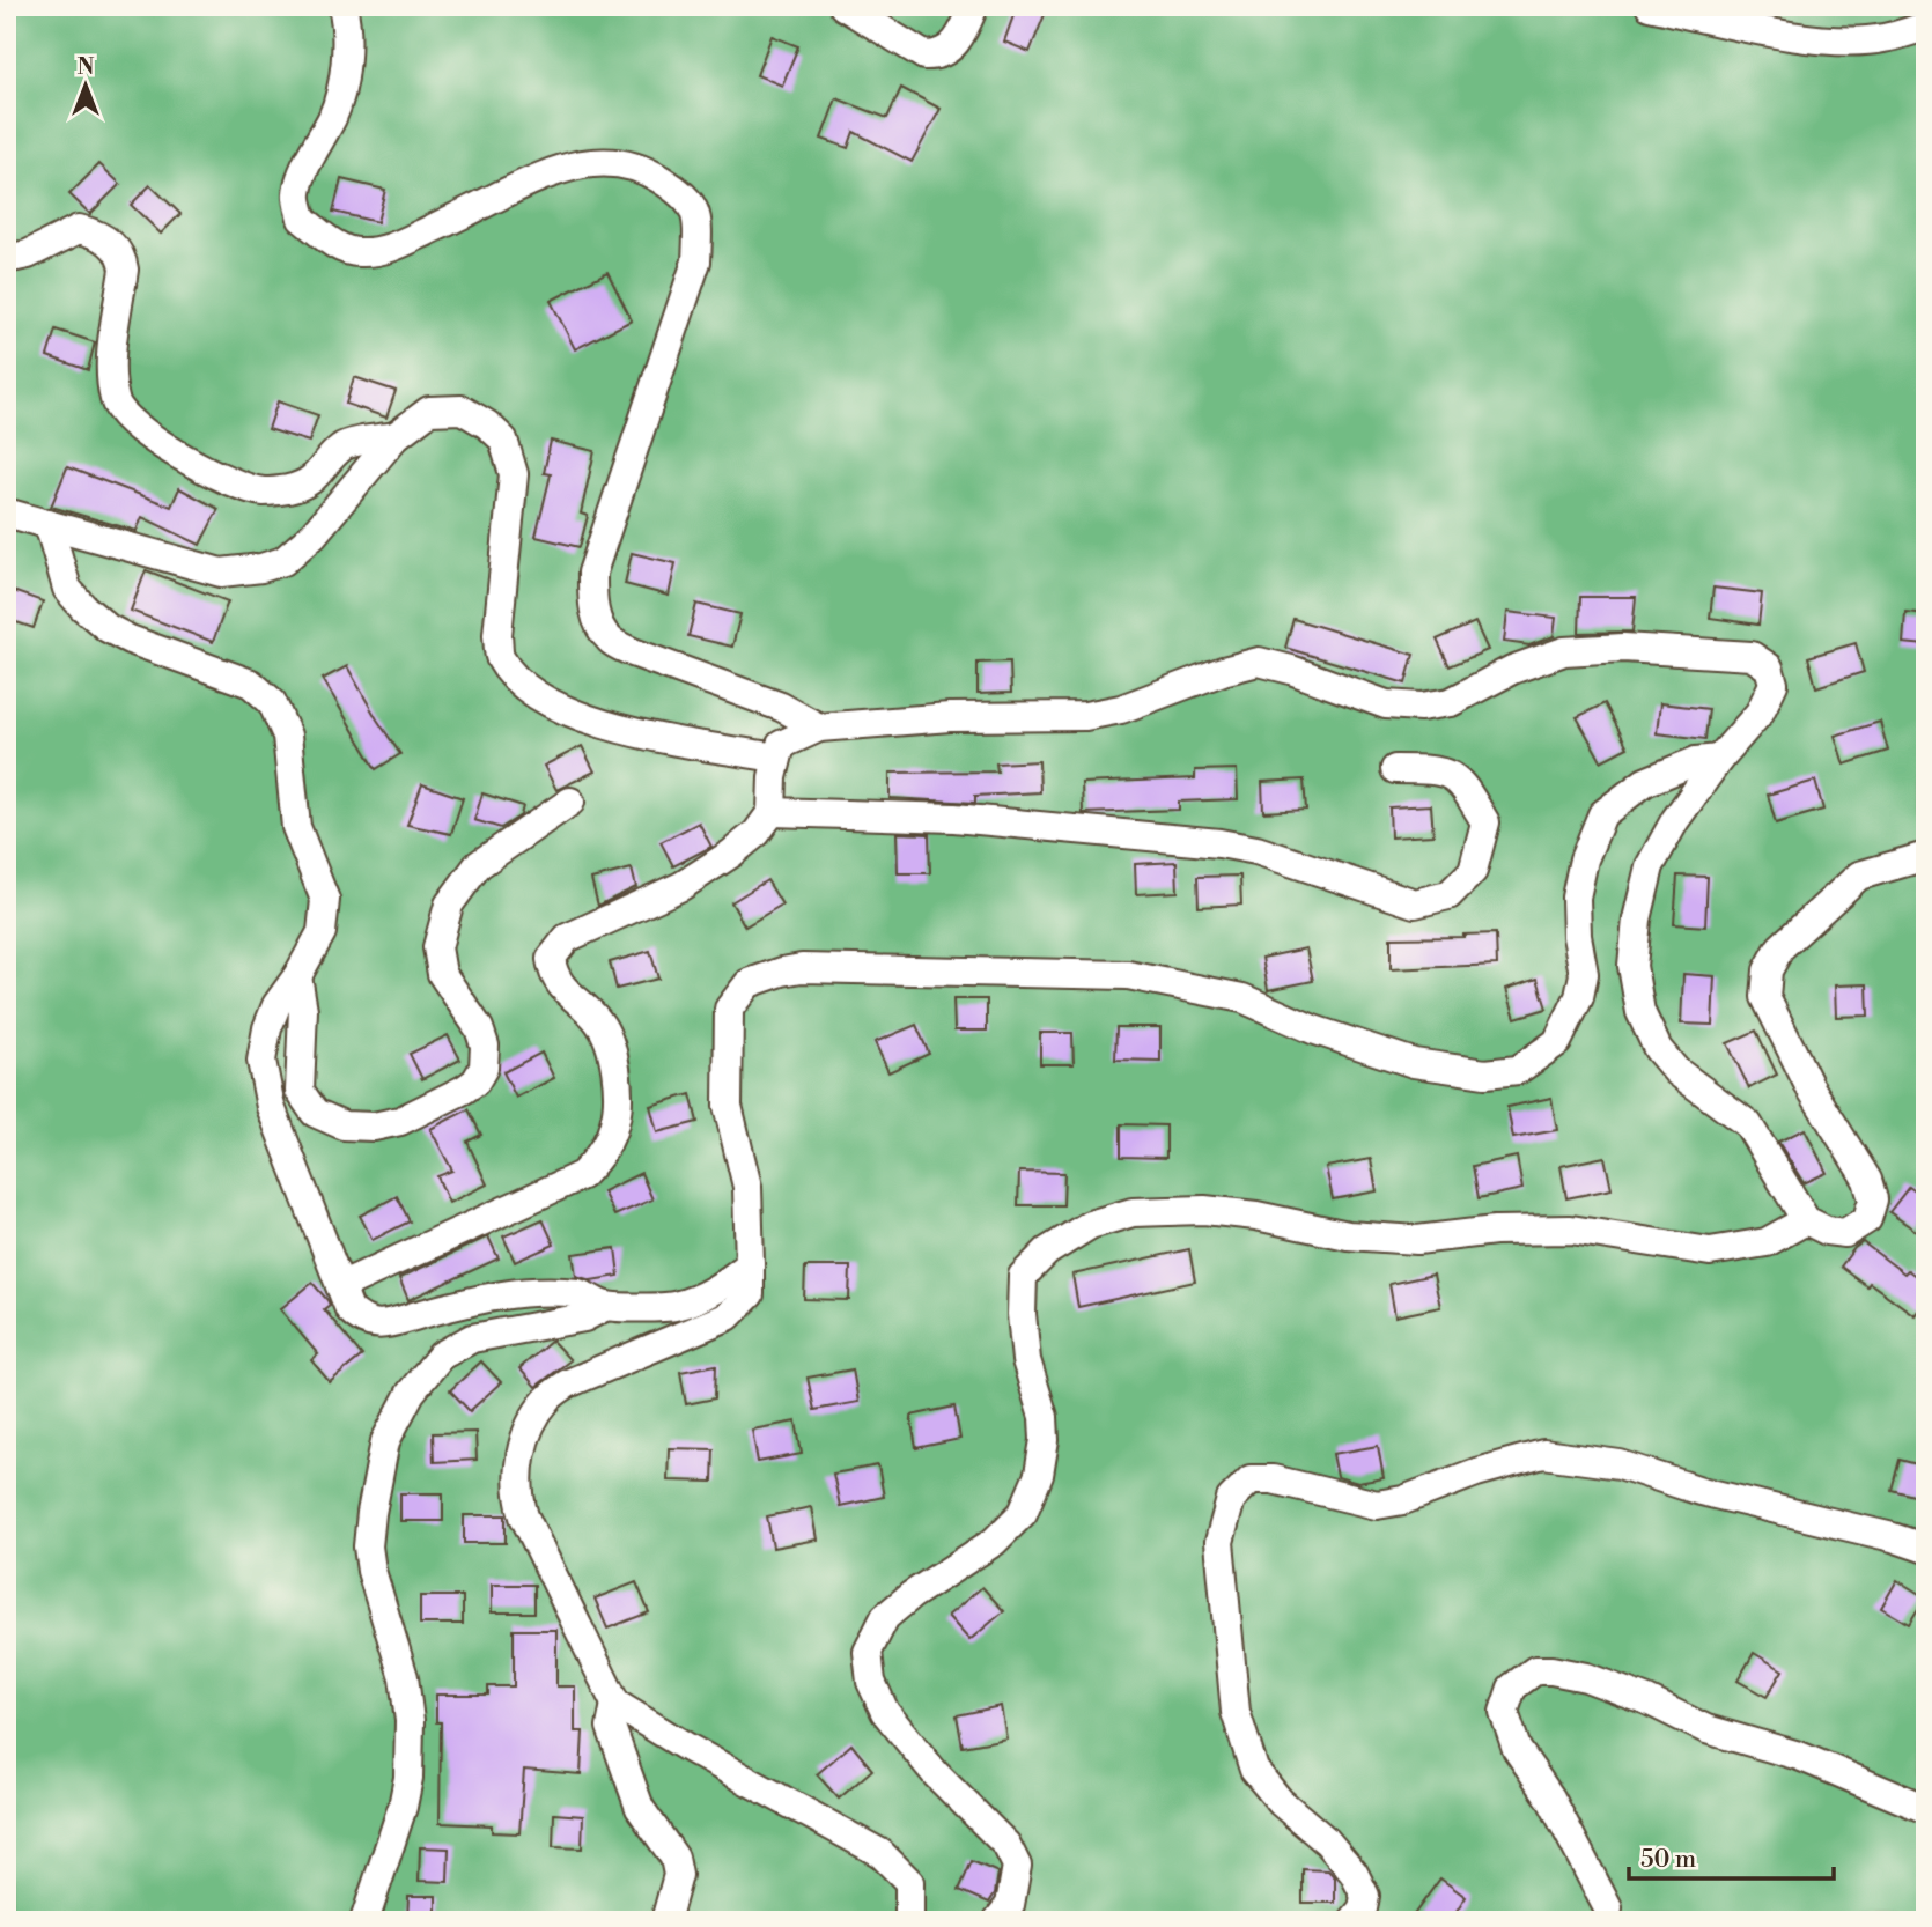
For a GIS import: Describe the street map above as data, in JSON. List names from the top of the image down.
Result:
{
  "scale_bar": "50 m",
  "north": "top"
}
